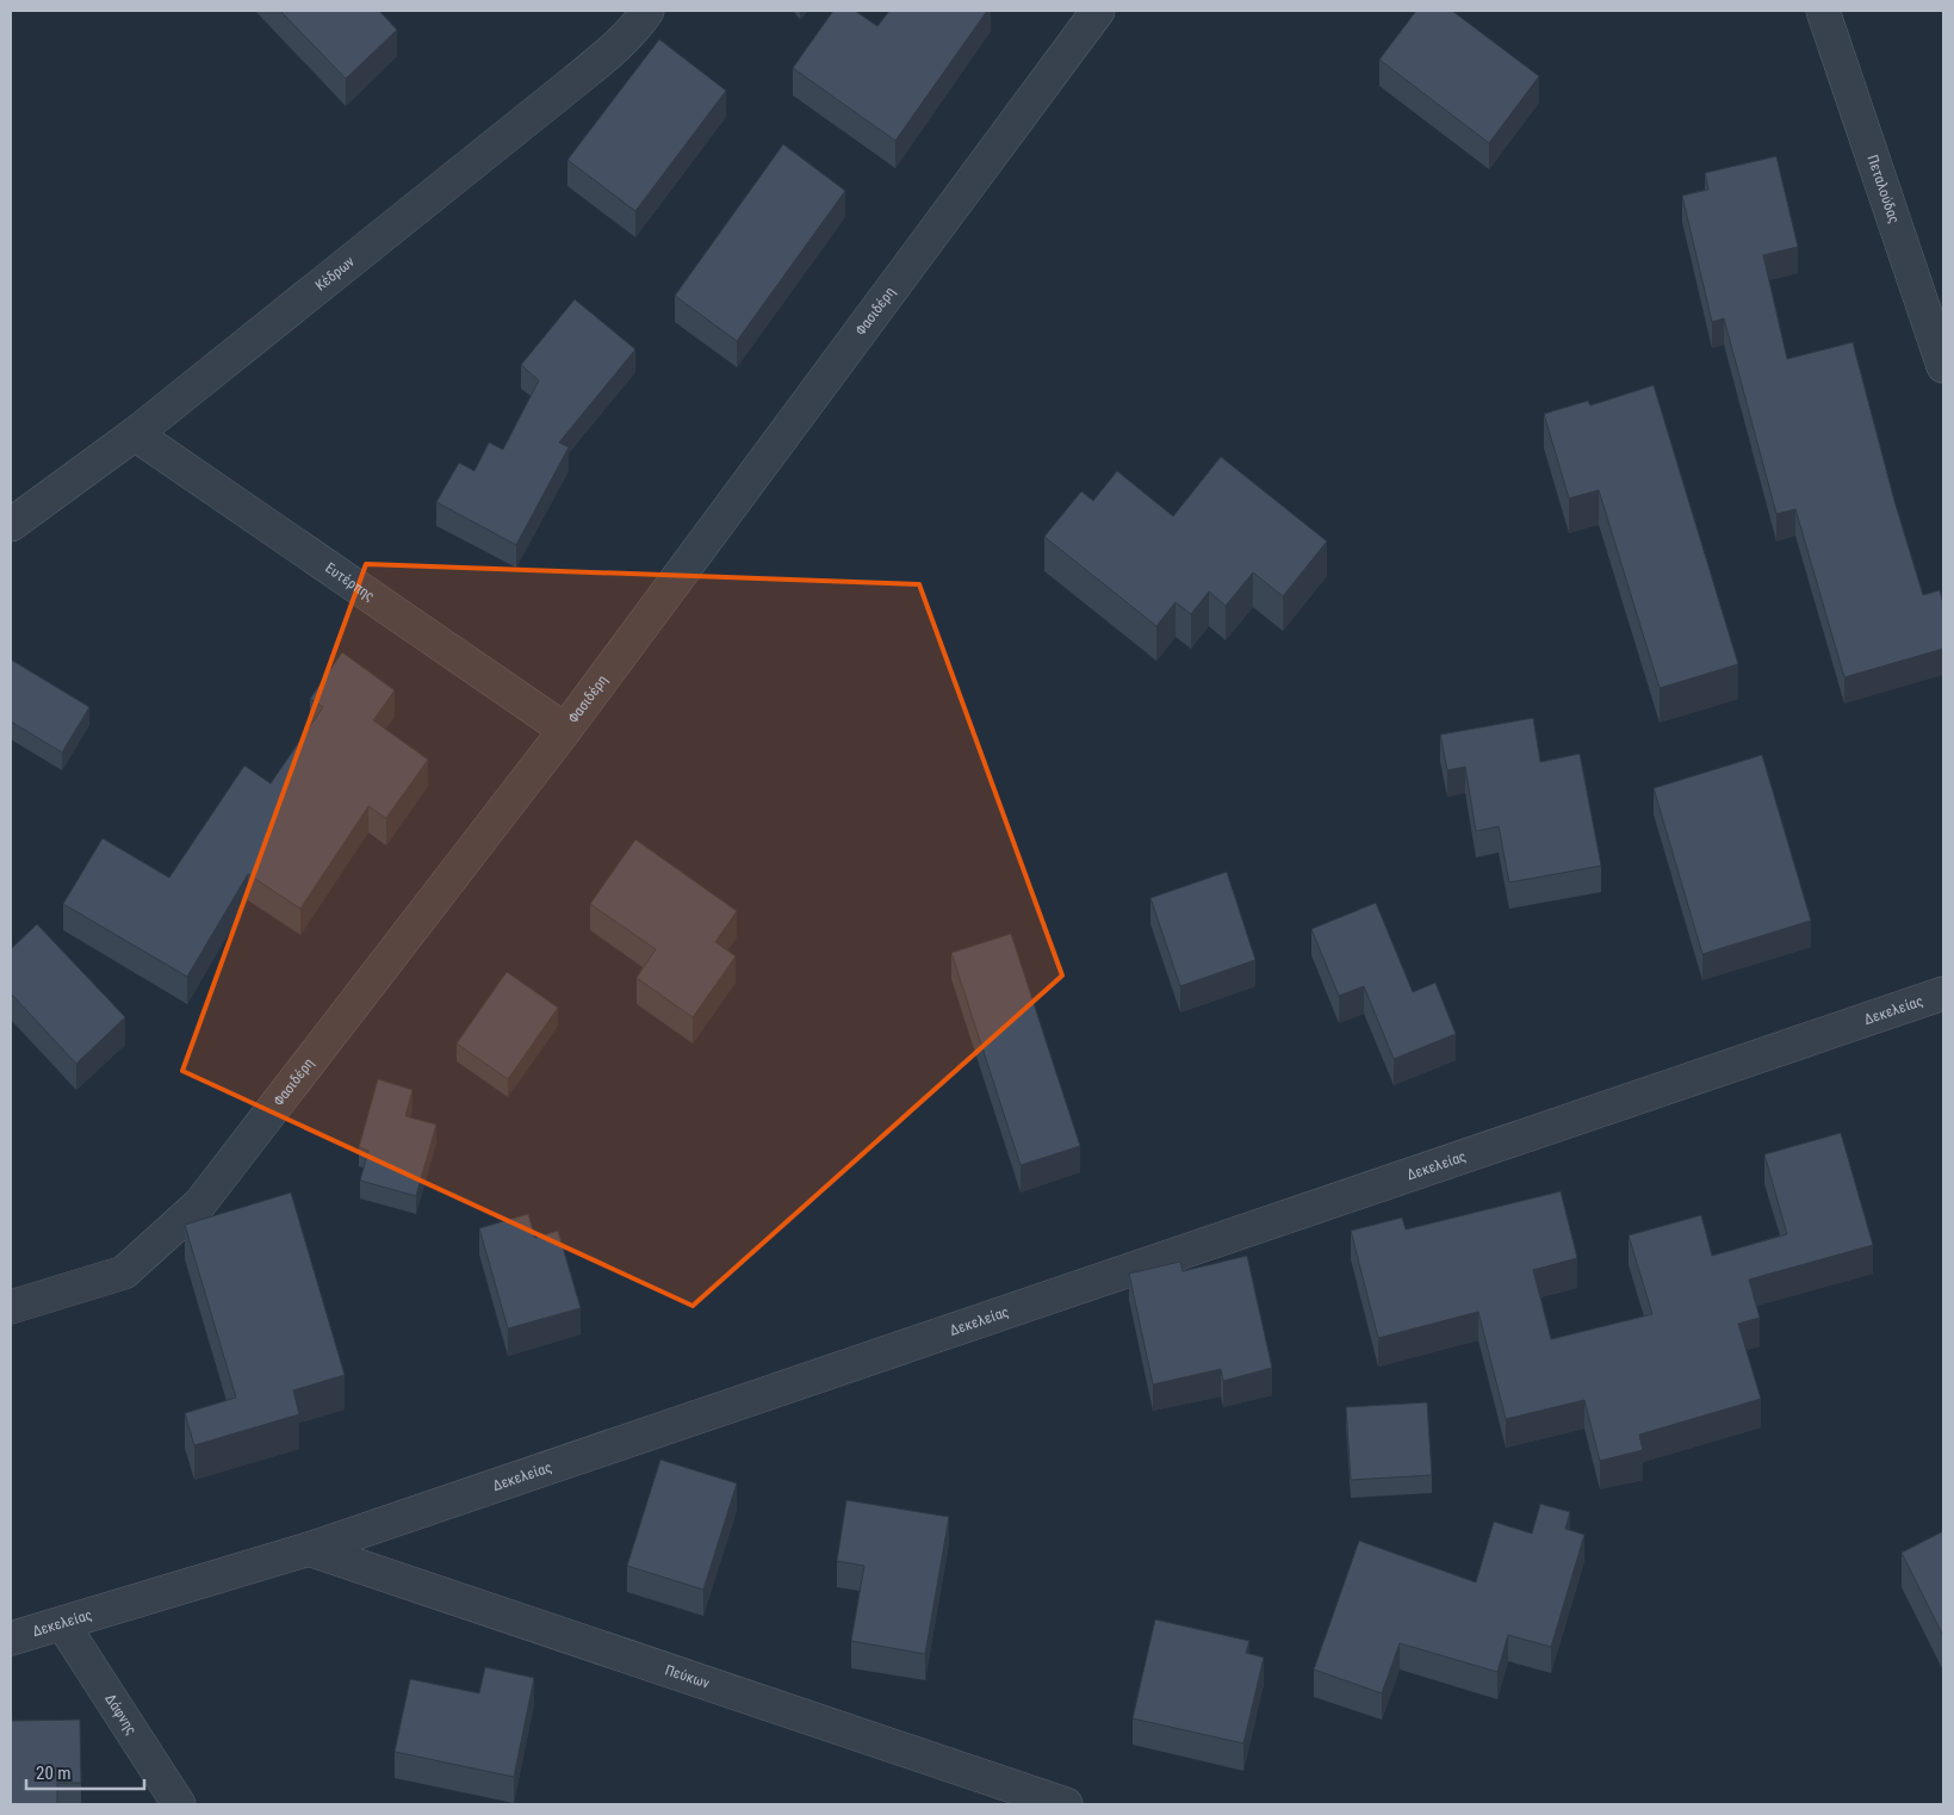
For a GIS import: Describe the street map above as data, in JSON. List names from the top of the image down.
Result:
{
  "streets": {
    "street": [
      "Πεταλούδας",
      "Κέδρων",
      "Φασιδέρη",
      "Ευτέρπης",
      "Δεκελείας",
      "Πεύκων",
      "Δάφνης"
    ]
  },
  "crossings": [
    ["Κέδρων", "Ευτέρπης"],
    ["Φασιδέρη", "Ευτέρπης"],
    ["Δεκελείας", "Πεύκων"],
    ["Δεκελείας", "Δάφνης"]
  ],
  "scale_bar": "20 m"
}
